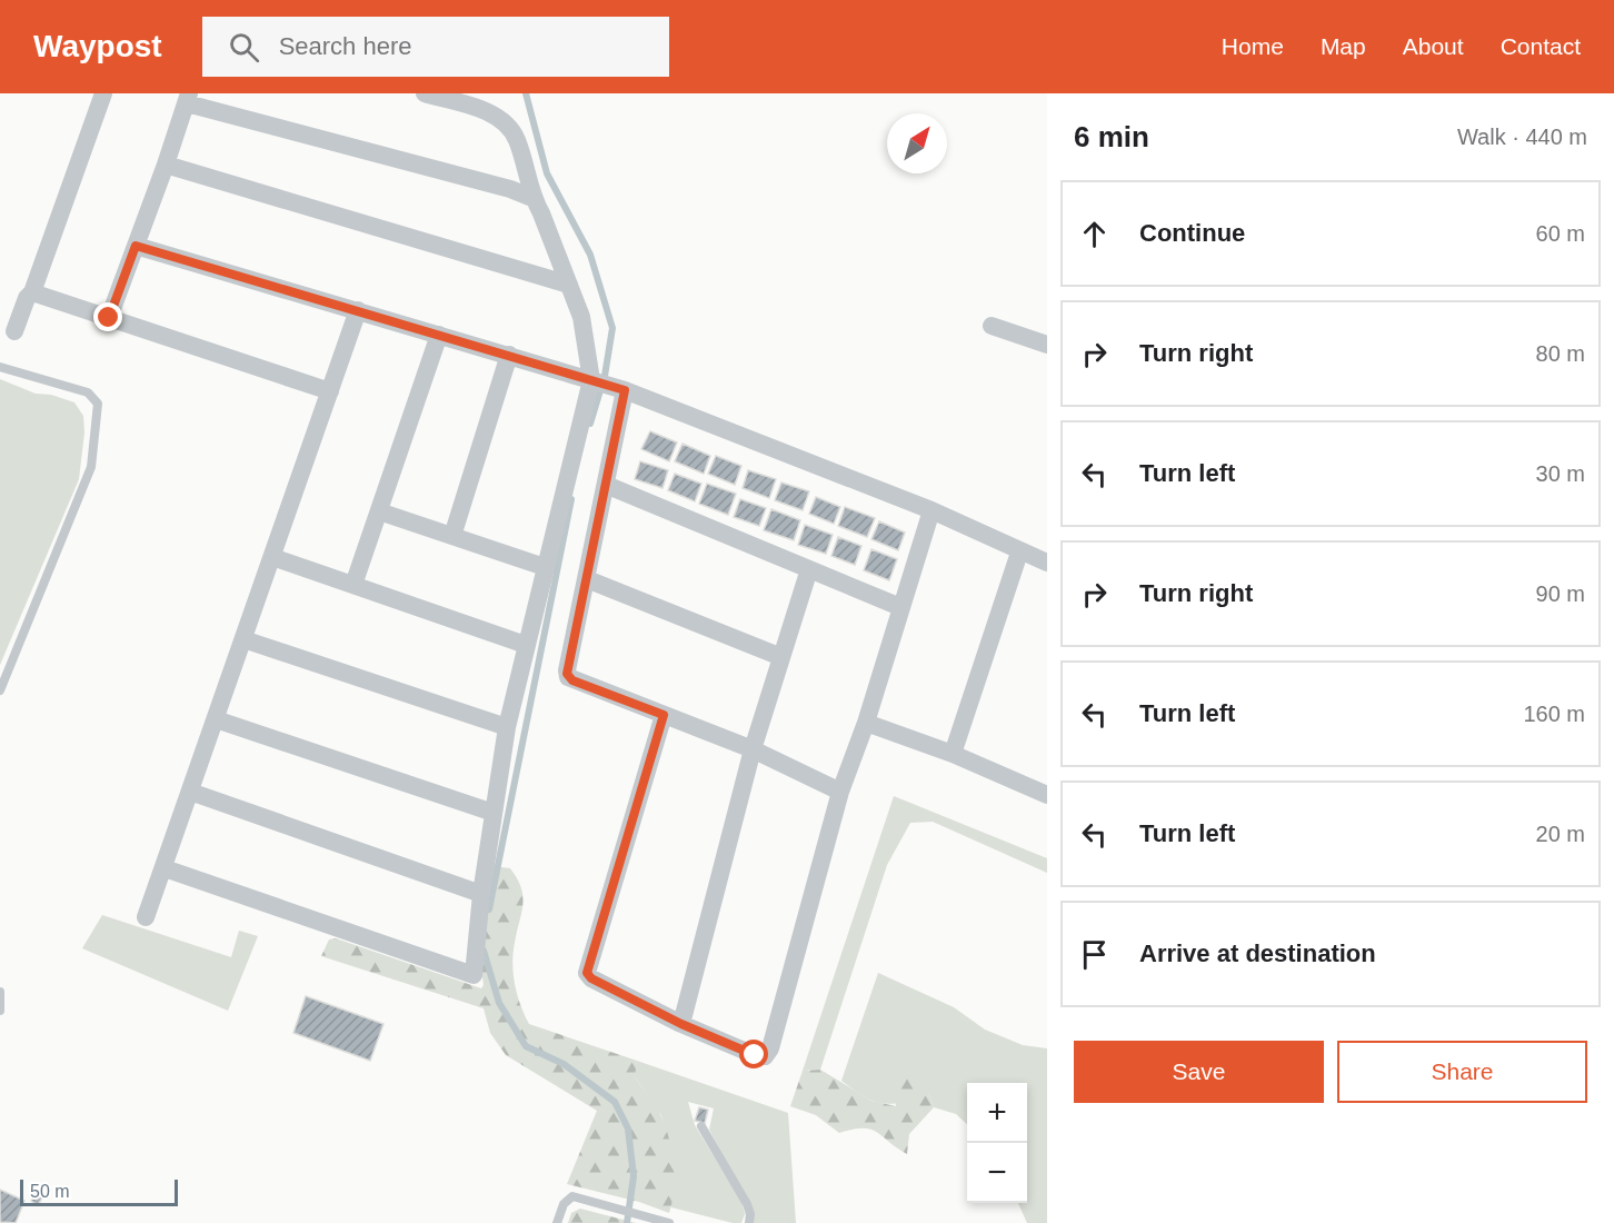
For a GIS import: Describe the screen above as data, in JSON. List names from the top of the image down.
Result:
{
  "scale_bar": "50 m",
  "north": "top right",
  "page": {
    "header": "Waypost",
    "search": "Search here",
    "nav": [
      "Home",
      "Map",
      "About",
      "Contact"
    ],
    "heading": ["6 min", "Walk · 440 m"],
    "list": [
      ["Continue", "60 m"],
      ["Turn right", "80 m"],
      ["Turn left", "30 m"],
      ["Turn right", "90 m"],
      ["Turn left", "160 m"],
      ["Turn left", "20 m"],
      "Arrive at destination"
    ],
    "buttons": ["Save", "Share"],
    "map_buttons": ["+", "−"],
    "scale": "50 m"
  }
}
